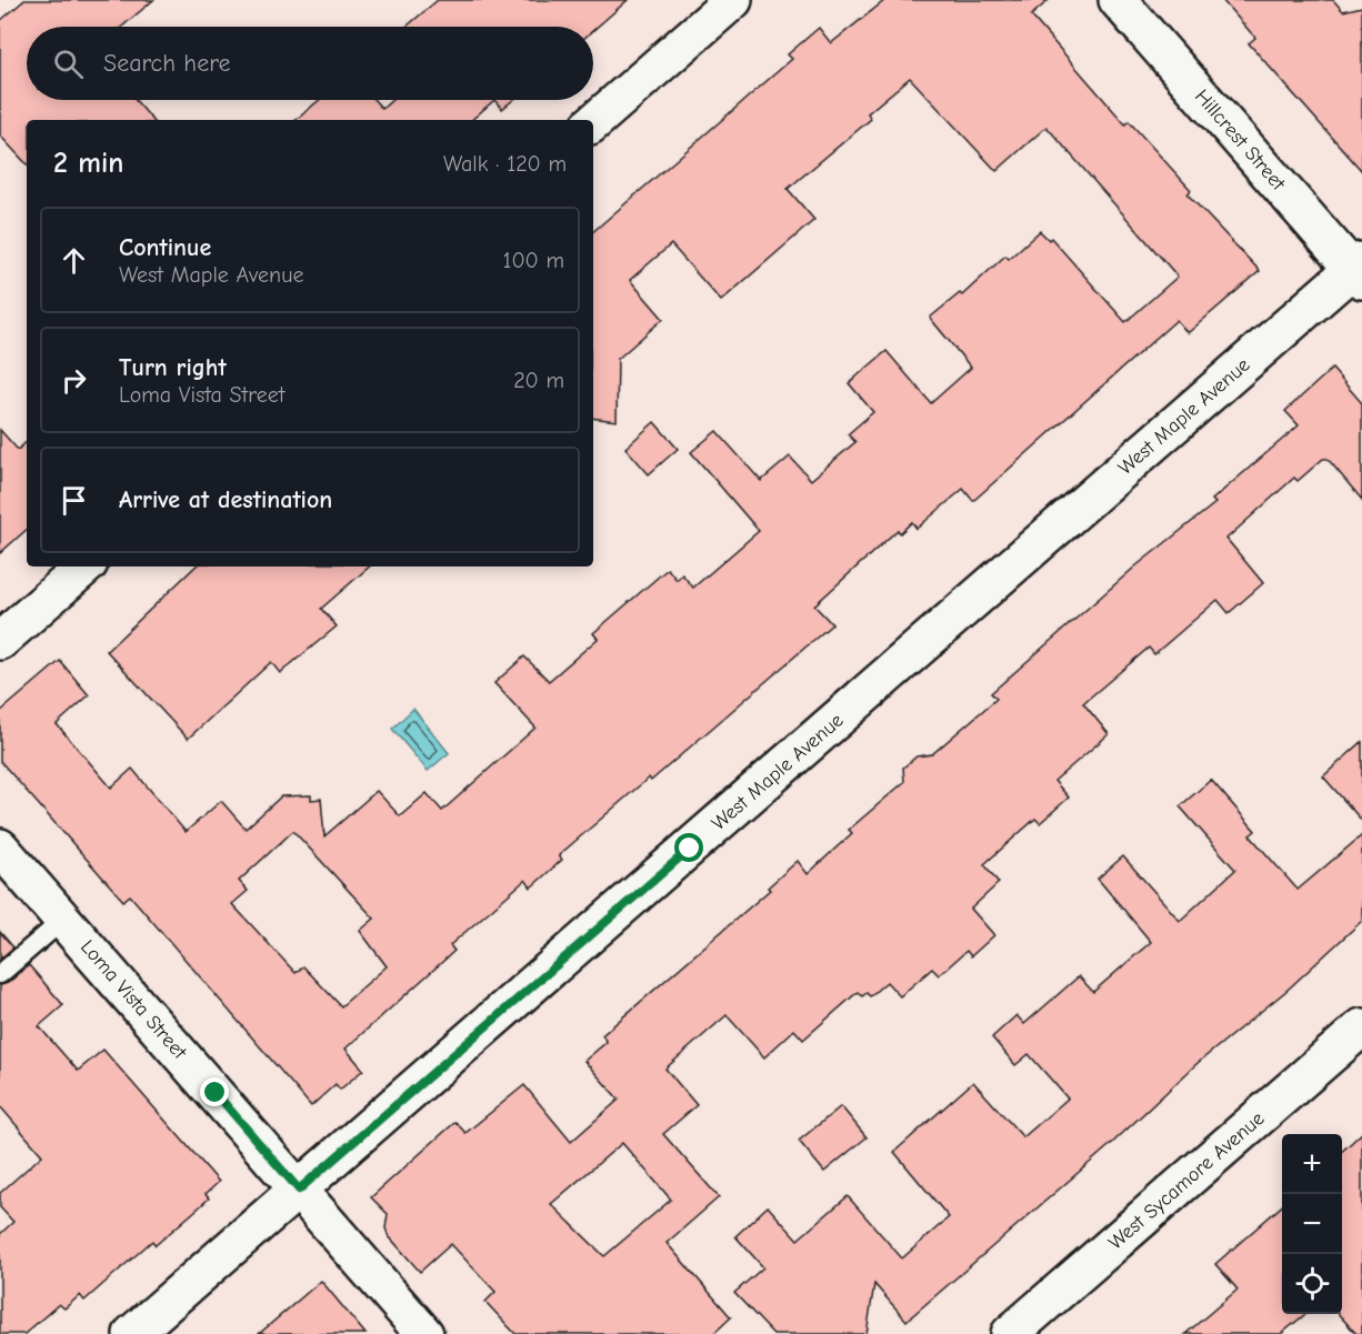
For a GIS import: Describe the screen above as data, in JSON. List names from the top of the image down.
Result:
{
  "streets": {
    "street": [
      "Hillcrest Street",
      "West Maple Avenue",
      "Loma Vista Street",
      "West Sycamore Avenue"
    ]
  },
  "crossings": [
    ["Hillcrest Street", "West Maple Avenue"],
    ["West Maple Avenue", "Loma Vista Street"]
  ],
  "page": {
    "search": "Search here",
    "heading": ["2 min", "Walk · 120 m"],
    "list": [
      ["Continue", "West Maple Avenue", "100 m"],
      ["Turn right", "Loma Vista Street", "20 m"],
      "Arrive at destination"
    ],
    "map_buttons": ["+", "−"]
  }
}
